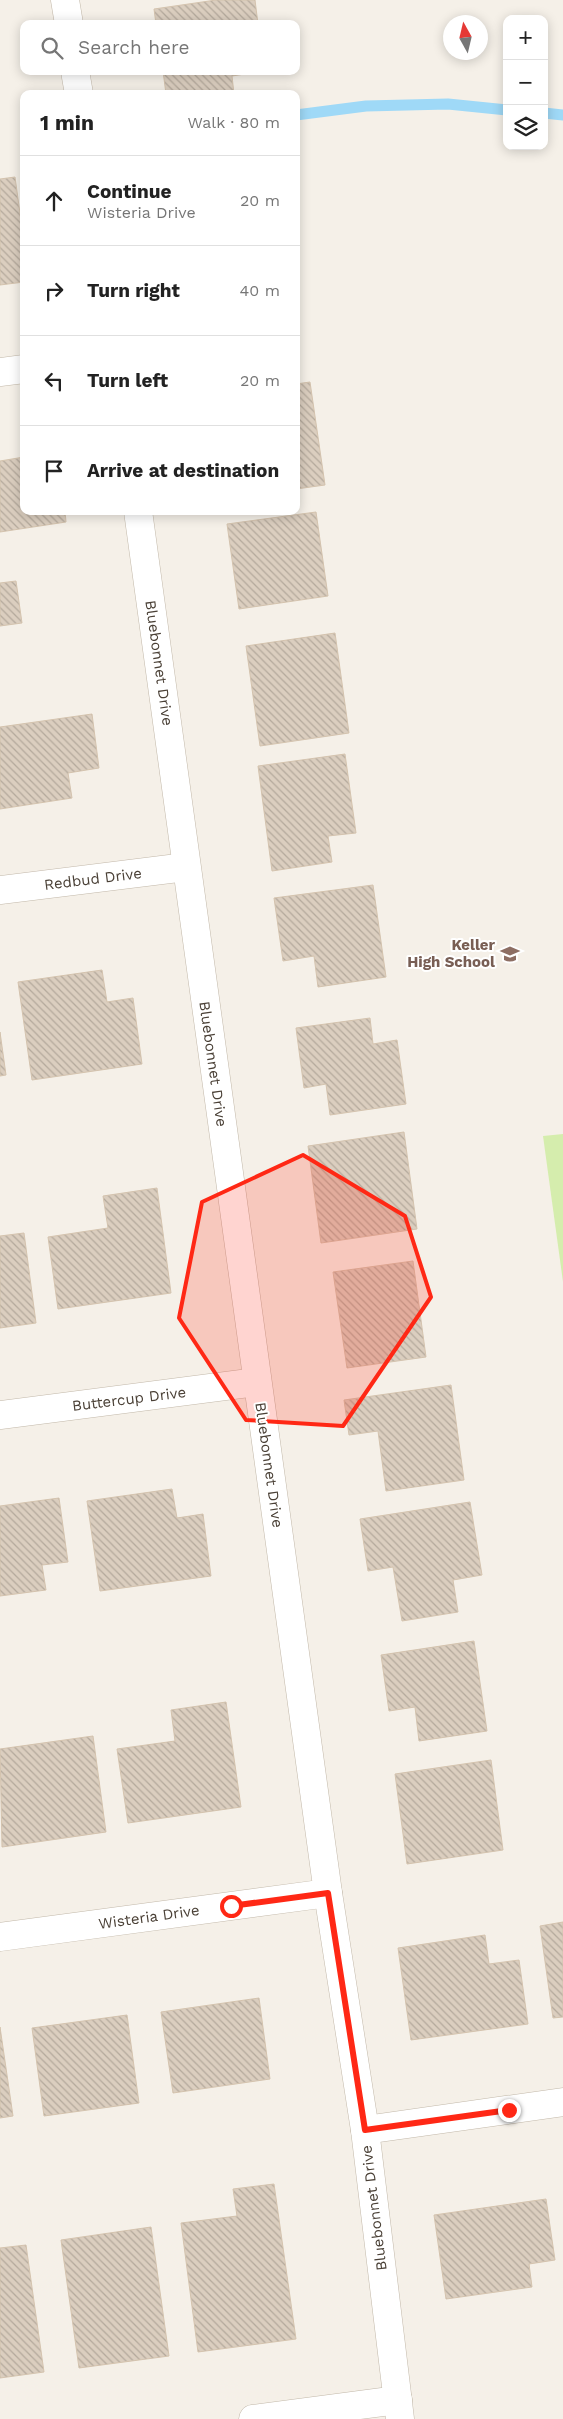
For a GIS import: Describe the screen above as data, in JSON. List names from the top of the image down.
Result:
{
  "streets": {
    "street": [
      "Bluebonnet Drive",
      "Redbud Drive",
      "Buttercup Drive",
      "Wisteria Drive"
    ]
  },
  "crossings": [
    ["Bluebonnet Drive", "Redbud Drive"],
    ["Bluebonnet Drive", "Buttercup Drive"],
    ["Bluebonnet Drive", "Wisteria Drive"]
  ],
  "places": {
    "school or university": ["Keller High School"]
  },
  "north": "top",
  "page": {
    "map_buttons": ["+", "−"],
    "search": "Search here",
    "heading": ["1 min", "Walk · 80 m"],
    "list": [
      ["Continue", "Wisteria Drive", "20 m"],
      ["Turn right", "40 m"],
      ["Turn left", "20 m"],
      "Arrive at destination"
    ]
  }
}
